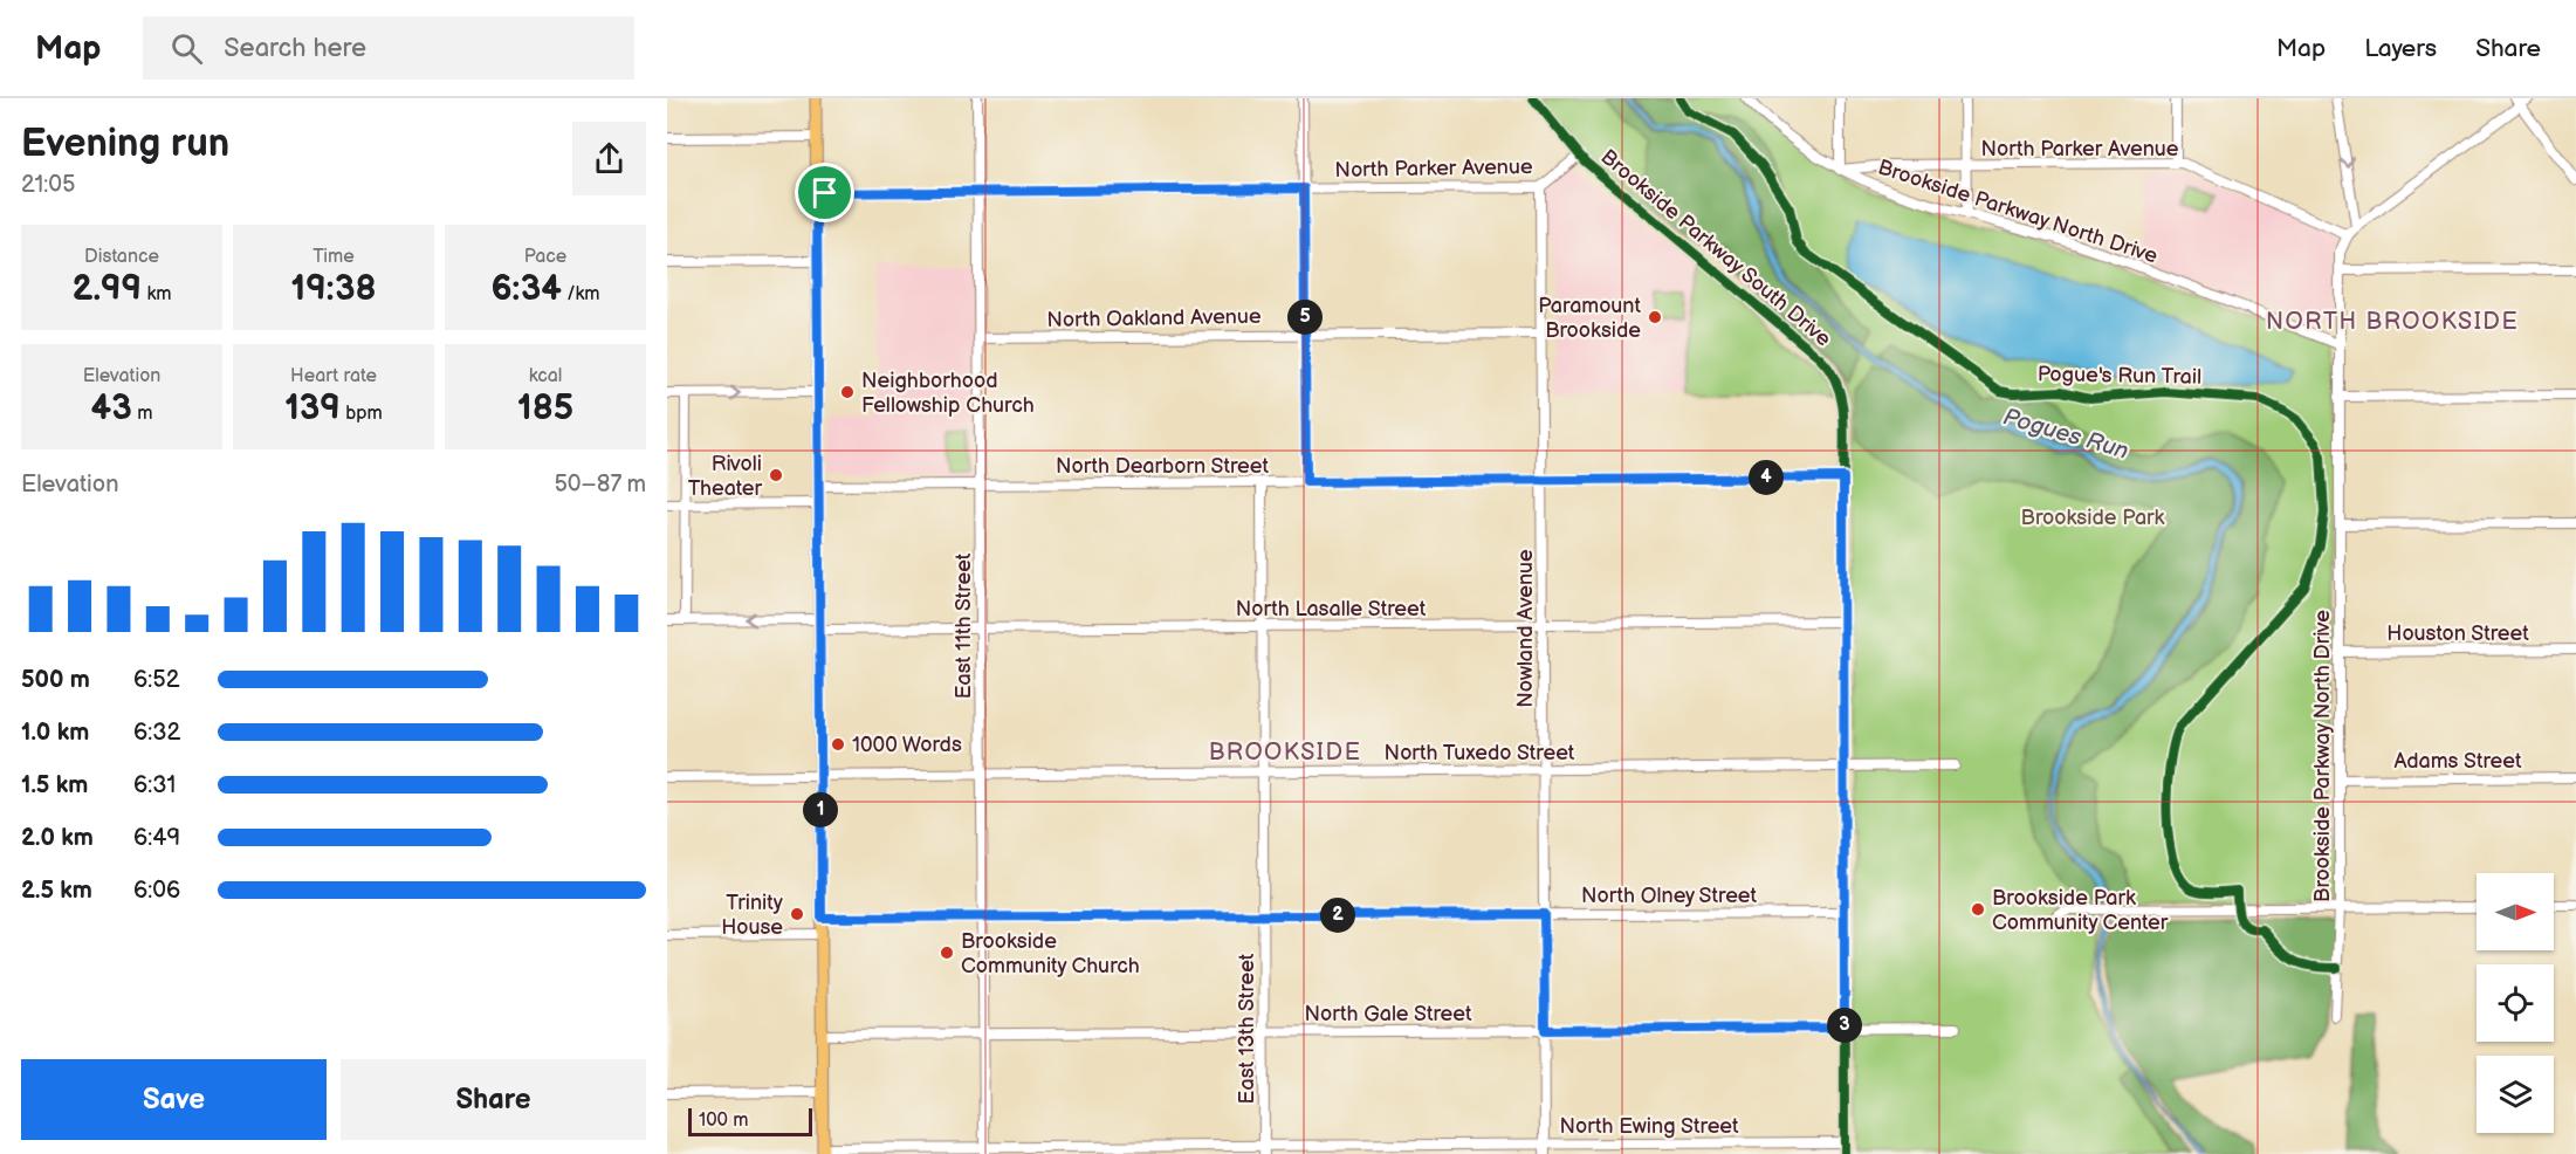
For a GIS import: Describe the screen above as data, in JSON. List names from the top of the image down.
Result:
{
  "streets": {
    "main road": ["Brookside Parkway South Drive"],
    "street": [
      "North Parker Avenue",
      "Brookside Parkway North Drive",
      "North Oakland Avenue",
      "North Dearborn Street",
      "North Lasalle Street",
      "East 11th Street",
      "Nowland Avenue",
      "Houston Street",
      "North Tuxedo Street",
      "Adams Street",
      "North Olney Street",
      "North Gale Street",
      "East 13th Street",
      "North Ewing Street"
    ],
    "cycle path": ["Pogue's Run Trail"]
  },
  "crossings": [
    ["North Parker Avenue", "Brookside Parkway North Drive"],
    ["North Parker Avenue", "Brookside Parkway South Drive"],
    ["North Parker Avenue", "East 11th Street"],
    ["North Parker Avenue", "Nowland Avenue"],
    ["Brookside Parkway North Drive", "Houston Street"],
    ["Brookside Parkway North Drive", "Adams Street"],
    ["Brookside Parkway South Drive", "North Dearborn Street"],
    ["Brookside Parkway South Drive", "North Lasalle Street"],
    ["Brookside Parkway South Drive", "North Tuxedo Street"],
    ["Brookside Parkway South Drive", "North Olney Street"],
    ["Brookside Parkway South Drive", "North Gale Street"],
    ["Brookside Parkway South Drive", "North Ewing Street"],
    ["North Oakland Avenue", "East 11th Street"],
    ["North Oakland Avenue", "Nowland Avenue"],
    ["North Dearborn Street", "East 11th Street"],
    ["North Dearborn Street", "Nowland Avenue"],
    ["North Dearborn Street", "East 13th Street"],
    ["North Lasalle Street", "East 11th Street"],
    ["North Lasalle Street", "Nowland Avenue"],
    ["North Lasalle Street", "East 13th Street"],
    ["East 11th Street", "North Tuxedo Street"],
    ["East 11th Street", "North Olney Street"],
    ["East 11th Street", "North Gale Street"],
    ["East 11th Street", "North Ewing Street"],
    ["Nowland Avenue", "North Tuxedo Street"],
    ["Nowland Avenue", "North Olney Street"],
    ["Nowland Avenue", "North Gale Street"],
    ["Nowland Avenue", "North Ewing Street"],
    ["North Tuxedo Street", "East 13th Street"],
    ["North Olney Street", "East 13th Street"],
    ["North Gale Street", "East 13th Street"],
    ["East 13th Street", "North Ewing Street"]
  ],
  "districts": ["NORTH BROOKSIDE", "BROOKSIDE"],
  "water": ["Pogues Run"],
  "parks": ["Brookside Park"],
  "places": [
    "Paramount Brookside",
    "Neighborhood Fellowship Church",
    "Rivoli Theater",
    "1000 Words",
    "Brookside Park Community Center",
    "Trinity House",
    "Brookside Community Church"
  ],
  "scale_bar": "100 m",
  "north": "right",
  "page": {
    "header": "Map",
    "search": "Search here",
    "nav": ["Map", "Layers", "Share"],
    "heading": ["Evening run", "21:05"],
    "stats": [
      ["Distance", "2.99 km"],
      ["Time", "19:38"],
      ["Pace", "6:34 /km"],
      ["Elevation", "43 m"],
      ["Heart rate", "139 bpm"],
      ["kcal", "185"]
    ],
    "pins": [
      "5",
      "4",
      "1",
      "2",
      "3"
    ],
    "chart": ["Elevation", "50–87 m"],
    "list": [
      {
        "name": "500 m",
        "note": "6:52"
      },
      {
        "name": "1.0 km",
        "note": "6:32"
      },
      {
        "name": "1.5 km",
        "note": "6:31"
      },
      {
        "name": "2.0 km",
        "note": "6:49"
      },
      {
        "name": "2.5 km",
        "note": "6:06"
      }
    ],
    "buttons": ["Save", "Share"],
    "scale": "100 m"
  }
}
